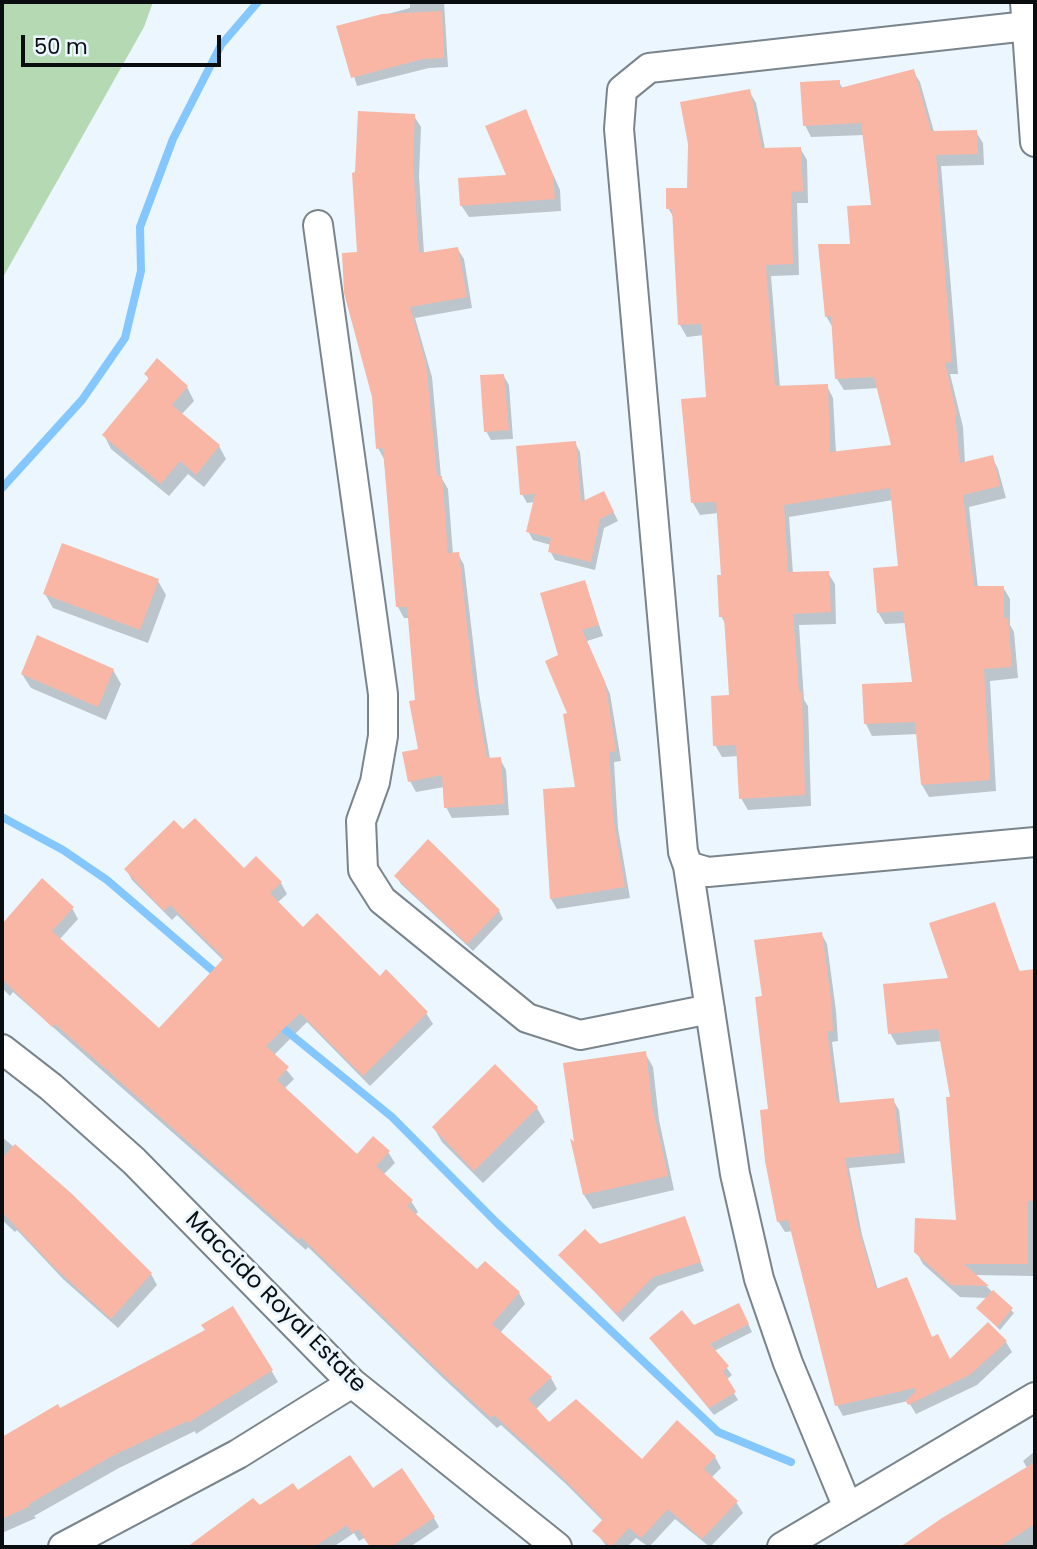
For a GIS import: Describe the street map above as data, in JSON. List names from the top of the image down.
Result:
{
  "streets": {
    "street": ["Maccido Royal Estate"]
  },
  "scale_bar": "50 m"
}
